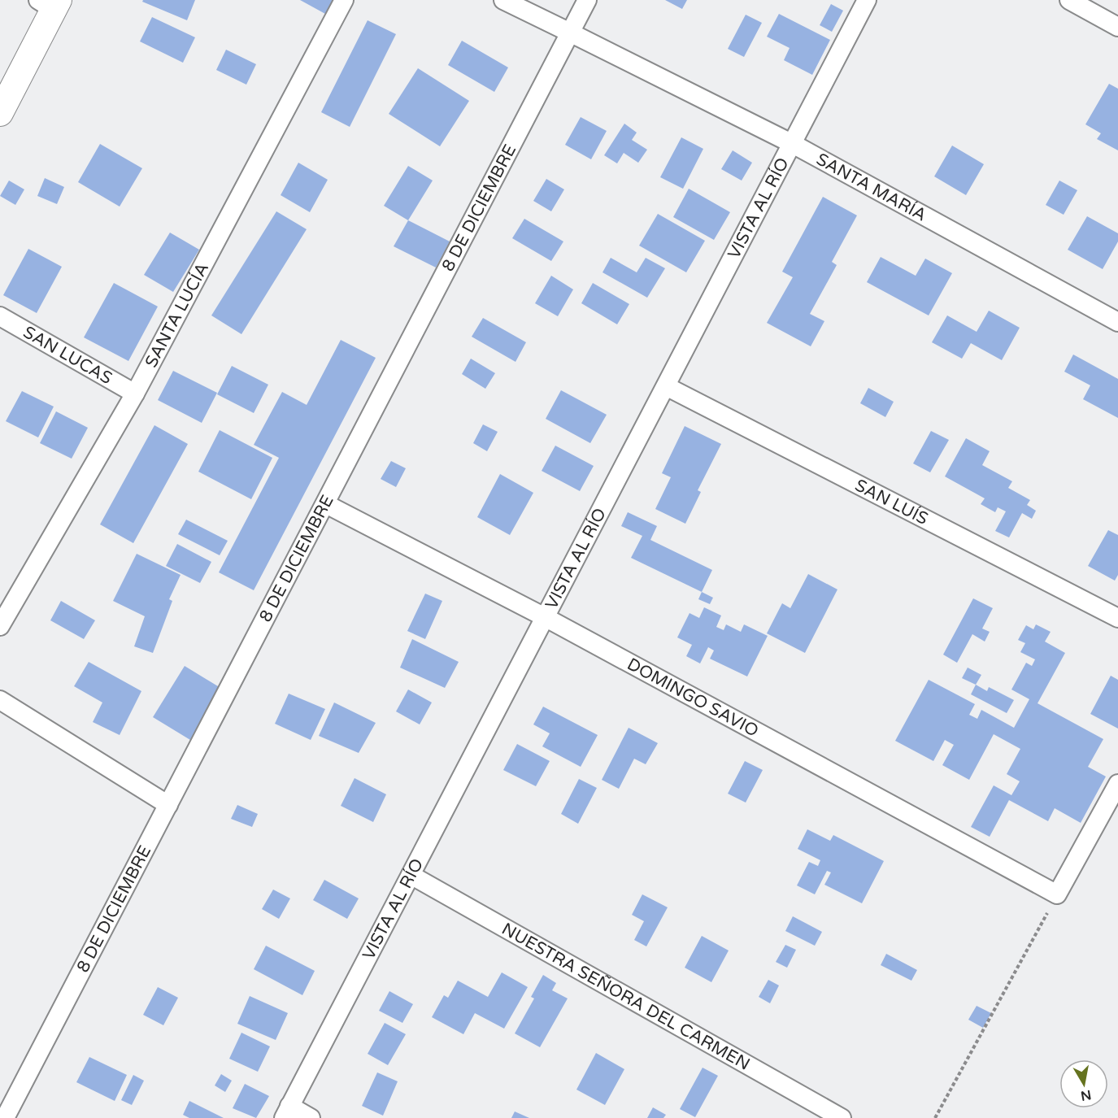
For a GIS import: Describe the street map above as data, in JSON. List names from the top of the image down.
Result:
{
  "streets": {
    "street": [
      "SANTA MARÍA",
      "8 DE DICIEMBRE",
      "VISTA AL RÍO",
      "SANTA LUCÍA",
      "SAN LUCAS",
      "SAN LUÍS",
      "DOMINGO SAVIO",
      "NUESTRA SEÑORA DEL CARMEN"
    ]
  },
  "crossings": [
    ["SANTA MARÍA", "8 DE DICIEMBRE"],
    ["SANTA MARÍA", "VISTA AL RÍO"],
    ["8 DE DICIEMBRE", "DOMINGO SAVIO"],
    ["VISTA AL RÍO", "SAN LUÍS"],
    ["VISTA AL RÍO", "DOMINGO SAVIO"],
    ["VISTA AL RÍO", "NUESTRA SEÑORA DEL CARMEN"],
    ["SANTA LUCÍA", "SAN LUCAS"]
  ],
  "north": "bottom"
}
